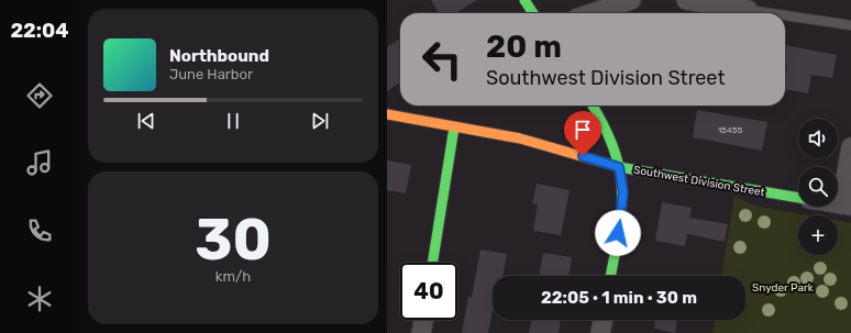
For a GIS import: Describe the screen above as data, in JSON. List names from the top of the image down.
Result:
{
  "streets": {
    "street": ["Southwest Division Street"]
  },
  "parks": ["Snyder Park"],
  "house_numbers": ["15455"],
  "page": {
    "tabs": "22:04",
    "turn": ["20 m", "Southwest Division Street"],
    "song": ["Northbound", "June Harbor"],
    "map_buttons": "+",
    "tile": ["30", "km/h"],
    "limit": "40",
    "trip": "22:05 · 1 min · 30 m"
  }
}
